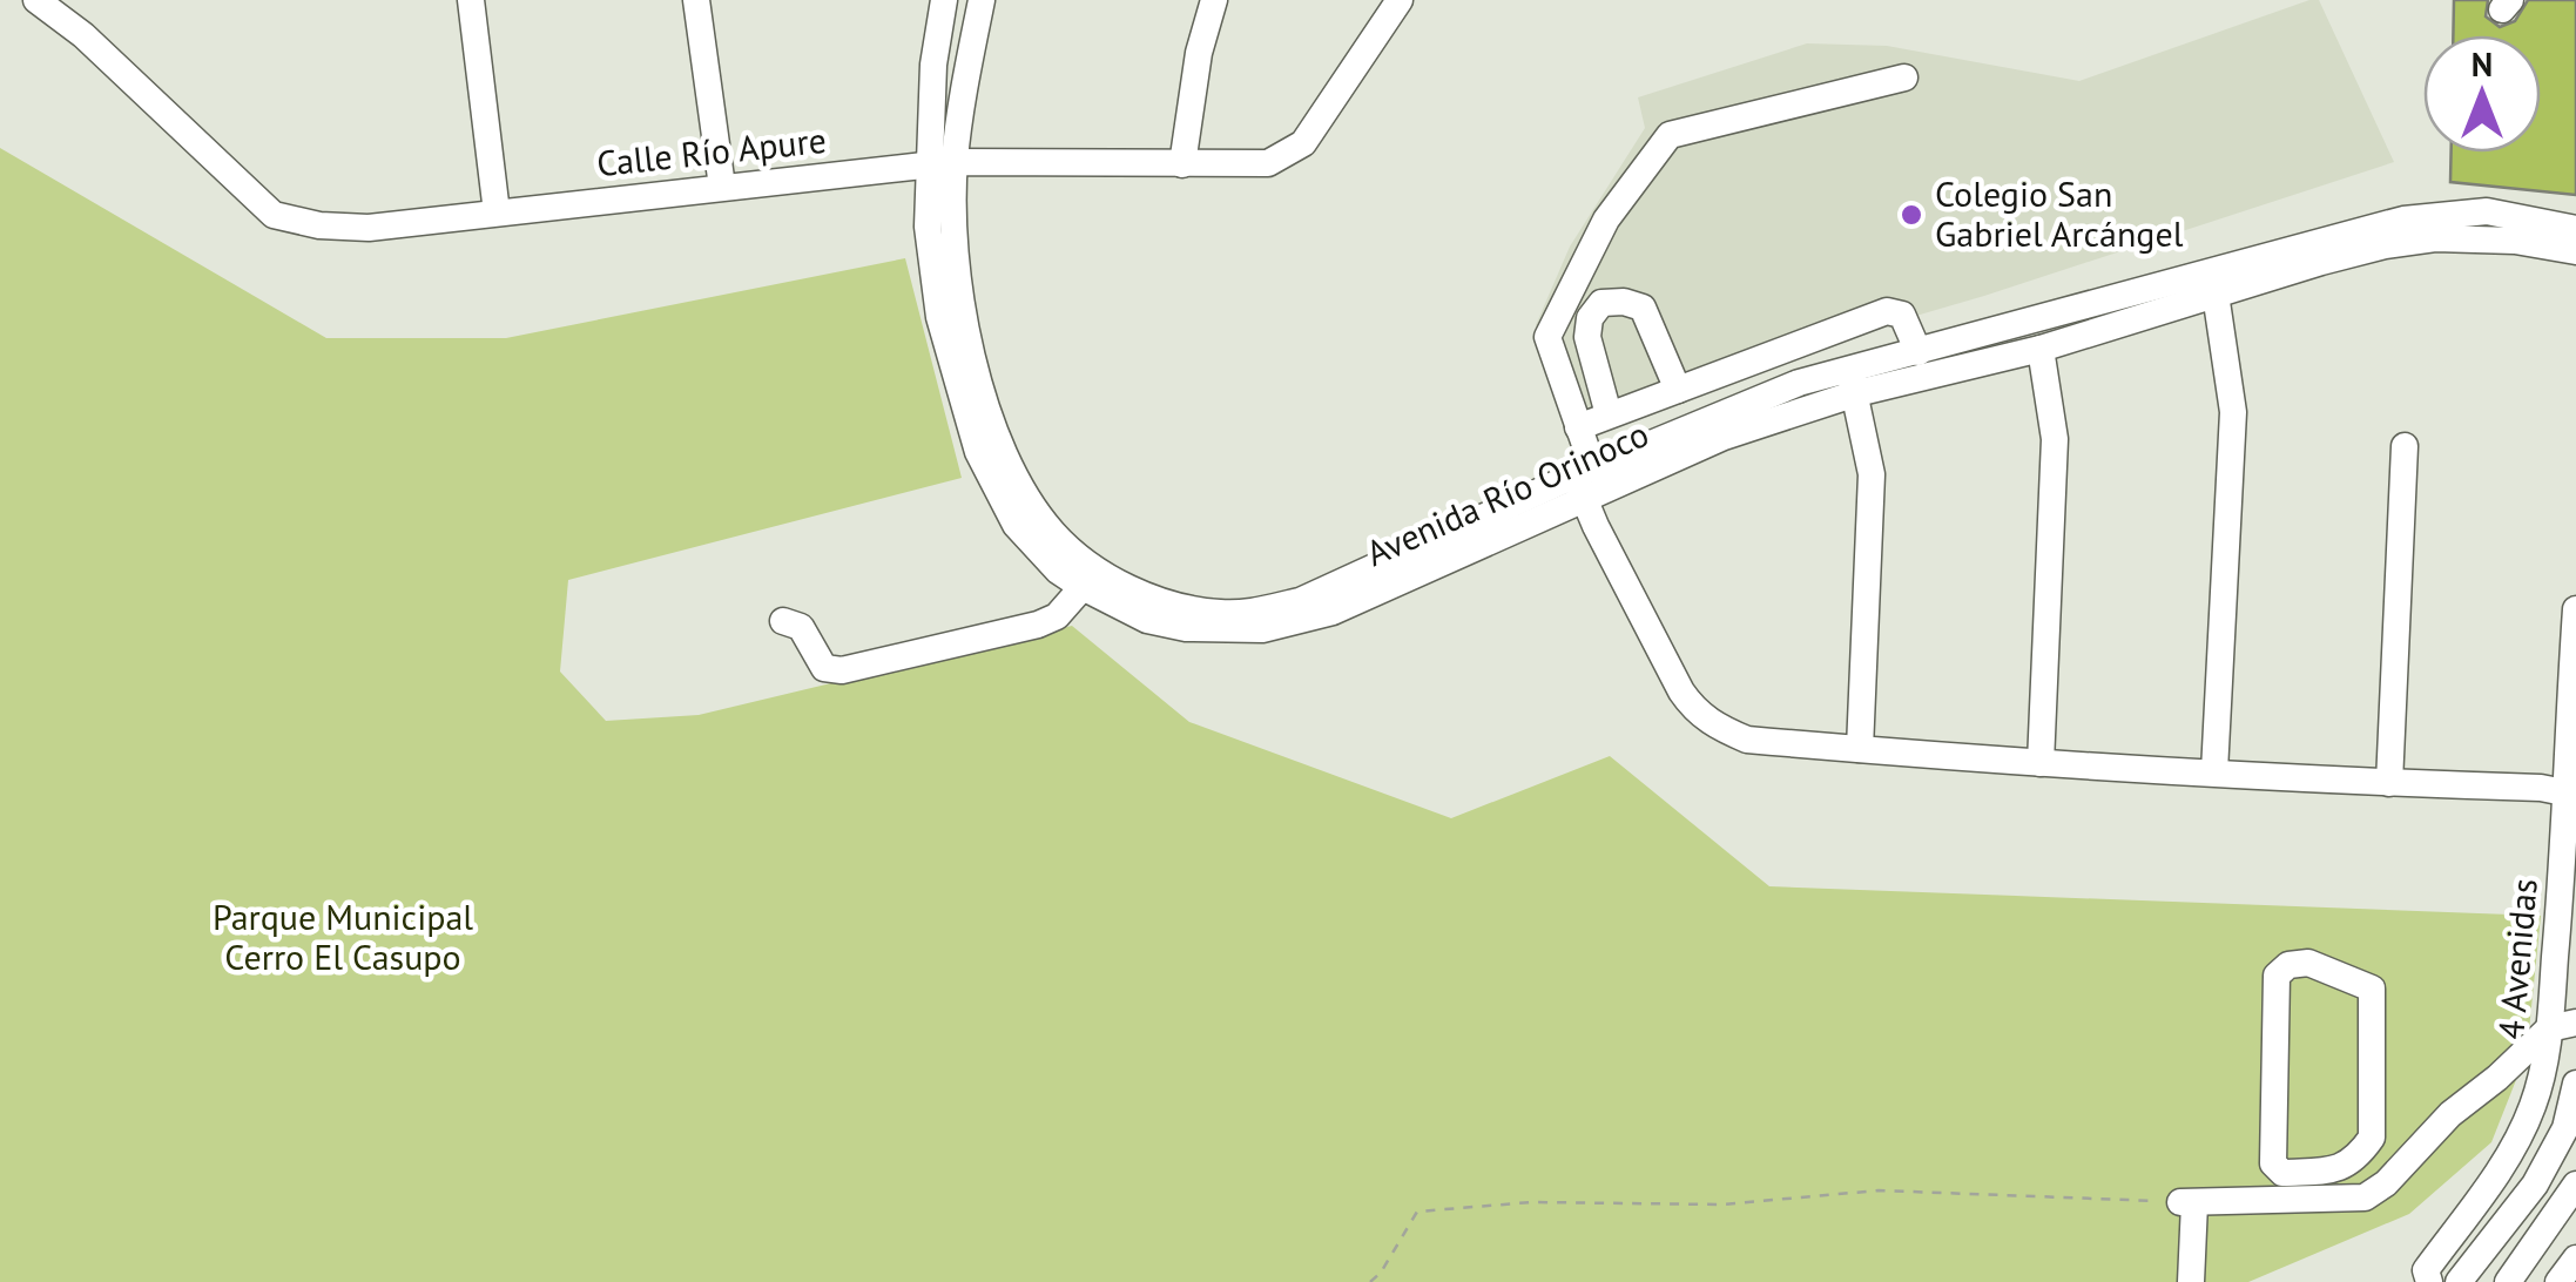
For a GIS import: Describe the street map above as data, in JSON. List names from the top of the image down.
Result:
{
  "streets": {
    "street": ["Calle Río Apure", "Avenida Río Orinoco", "4 Avenidas"]
  },
  "crossings": [
    ["Calle Río Apure", "Avenida Río Orinoco"]
  ],
  "parks": ["Parque Municipal Cerro El Casupo"],
  "places": ["Colegio San Gabriel Arcángel"],
  "north": "top"
}
